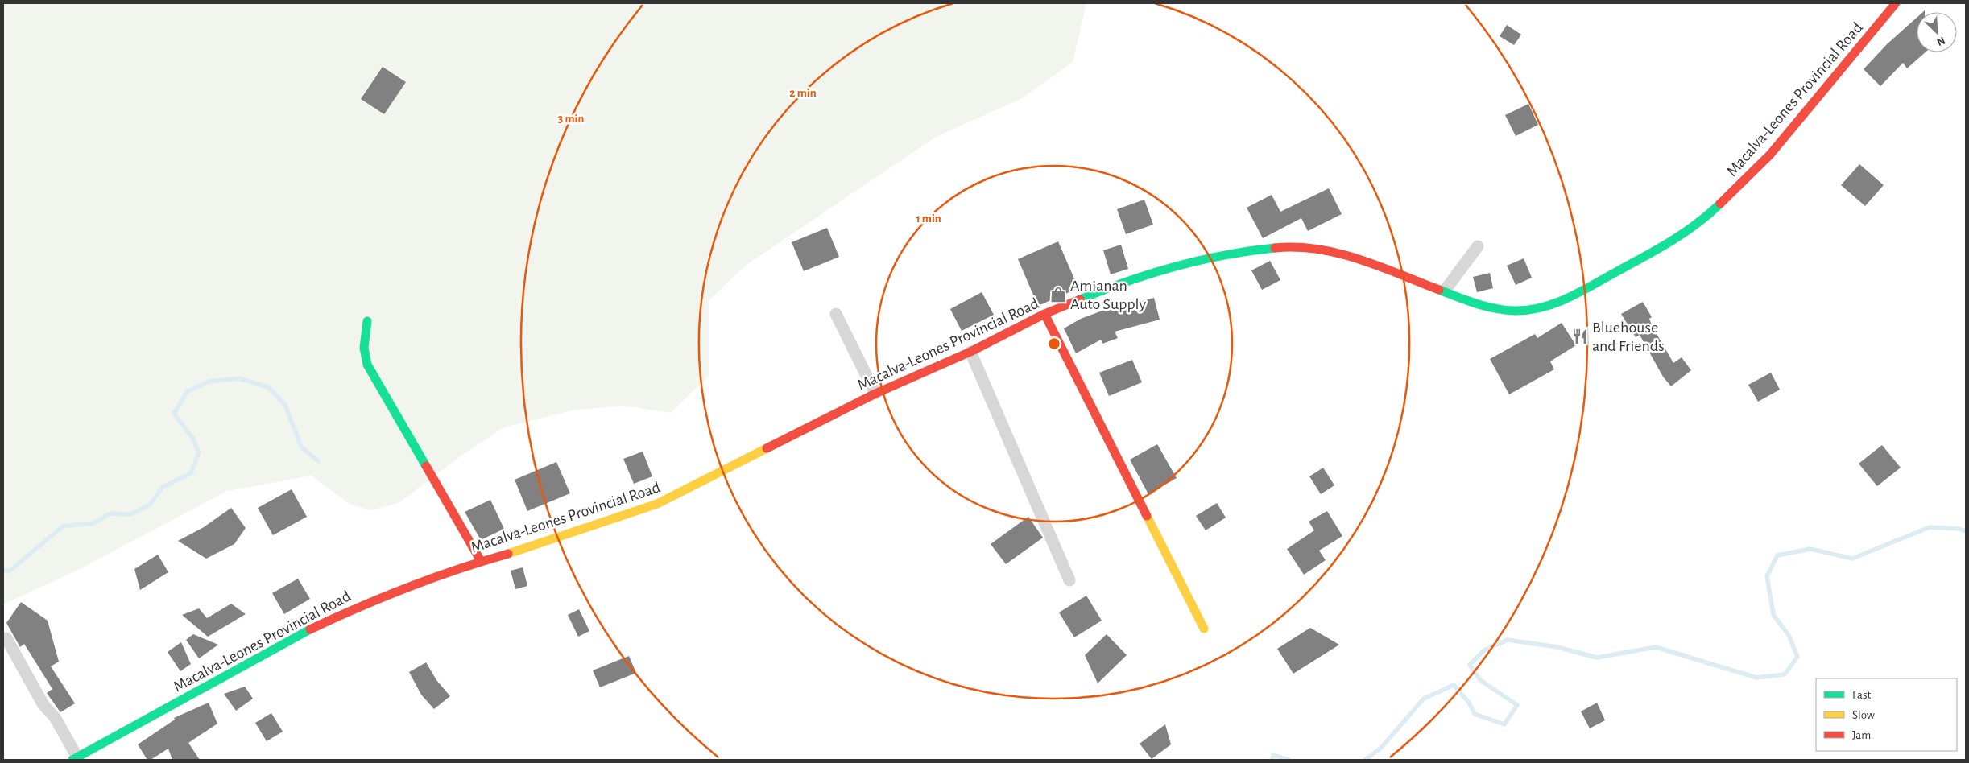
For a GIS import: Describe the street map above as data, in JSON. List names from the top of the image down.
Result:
{
  "streets": {
    "street": ["Macalva-Leones Provincial Road"]
  },
  "places": {
    "shop": ["Amianan Auto Supply"],
    "restaurant": ["Bluehouse and Friends"]
  },
  "legend": ["Fast", "Slow", "Jam"],
  "north": "bottom right",
  "rings": ["2 min", "3 min", "1 min"]
}
